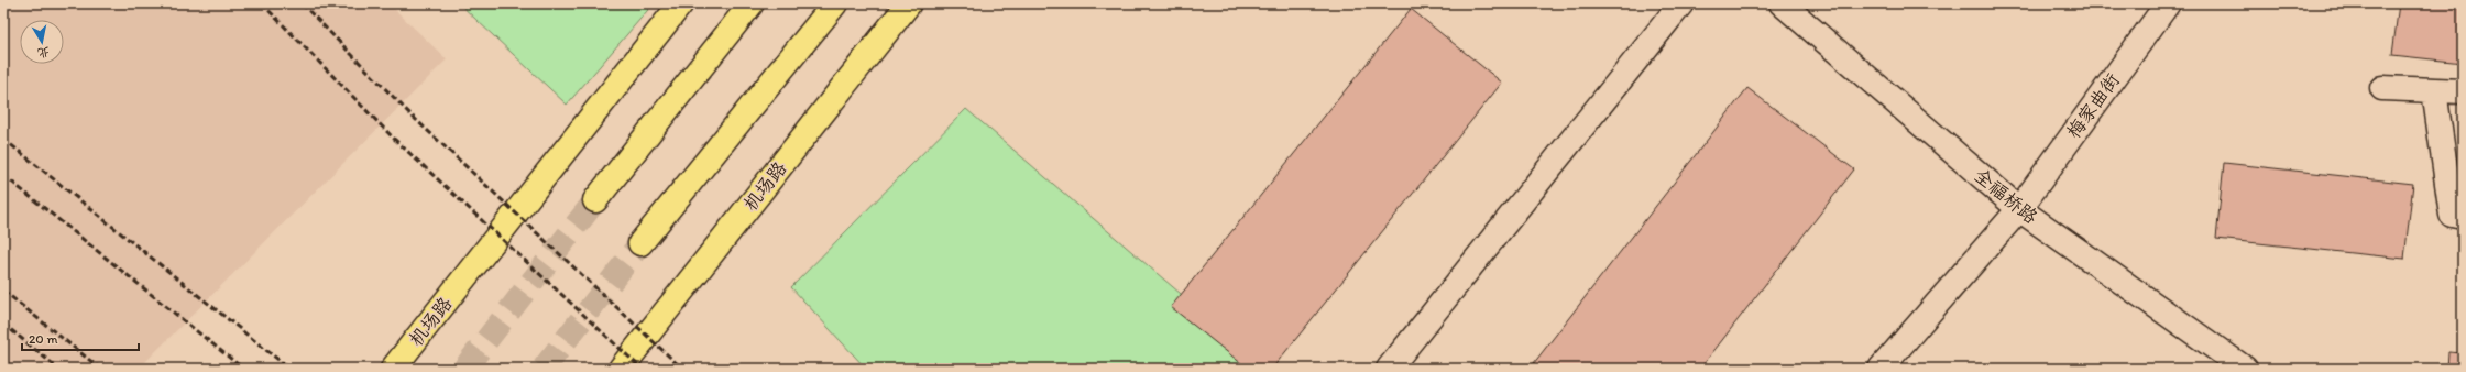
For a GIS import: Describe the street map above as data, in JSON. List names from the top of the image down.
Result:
{
  "streets": {
    "main road": ["机场路"],
    "street": ["梅家曲街", "全福桥路"]
  },
  "crossings": [
    ["梅家曲街", "全福桥路"]
  ],
  "scale_bar": "20 m",
  "north": "bottom"
}
